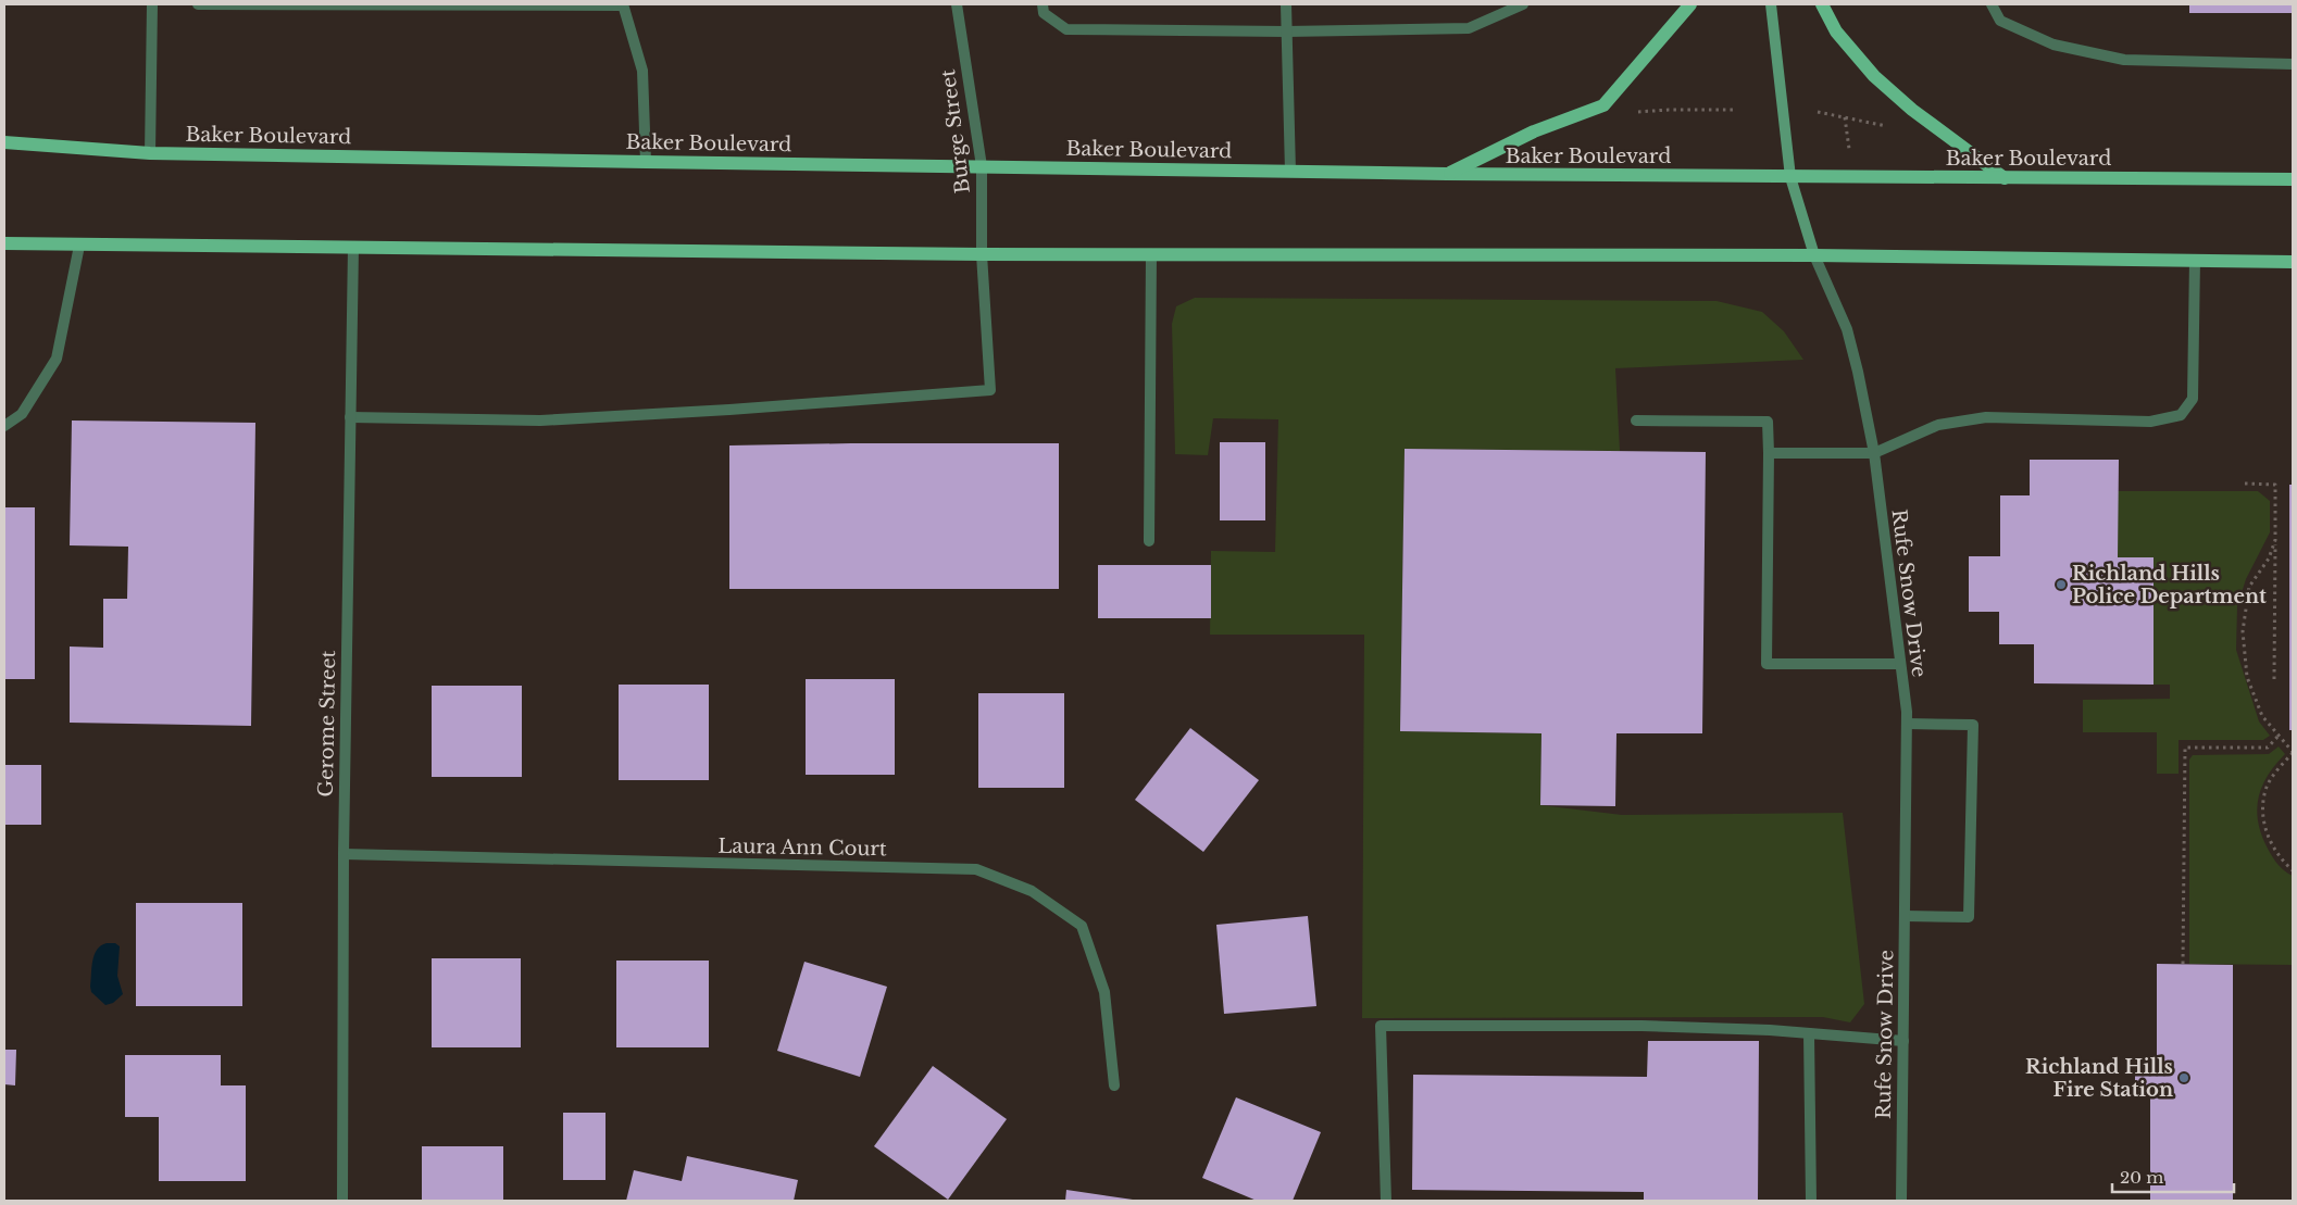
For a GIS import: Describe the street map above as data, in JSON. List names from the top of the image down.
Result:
{
  "streets": {
    "main road": ["Baker Boulevard", "Rufe Snow Drive"],
    "street": ["Burge Street", "Gerome Street", "Laura Ann Court"]
  },
  "crossings": [
    ["Burge Street", "Baker Boulevard"],
    ["Burge Street", "Gerome Street"],
    ["Baker Boulevard", "Rufe Snow Drive"],
    ["Gerome Street", "Laura Ann Court"]
  ],
  "places": ["Richland Hills Police Department", "Richland Hills Fire Station"],
  "scale_bar": "20 m"
}
